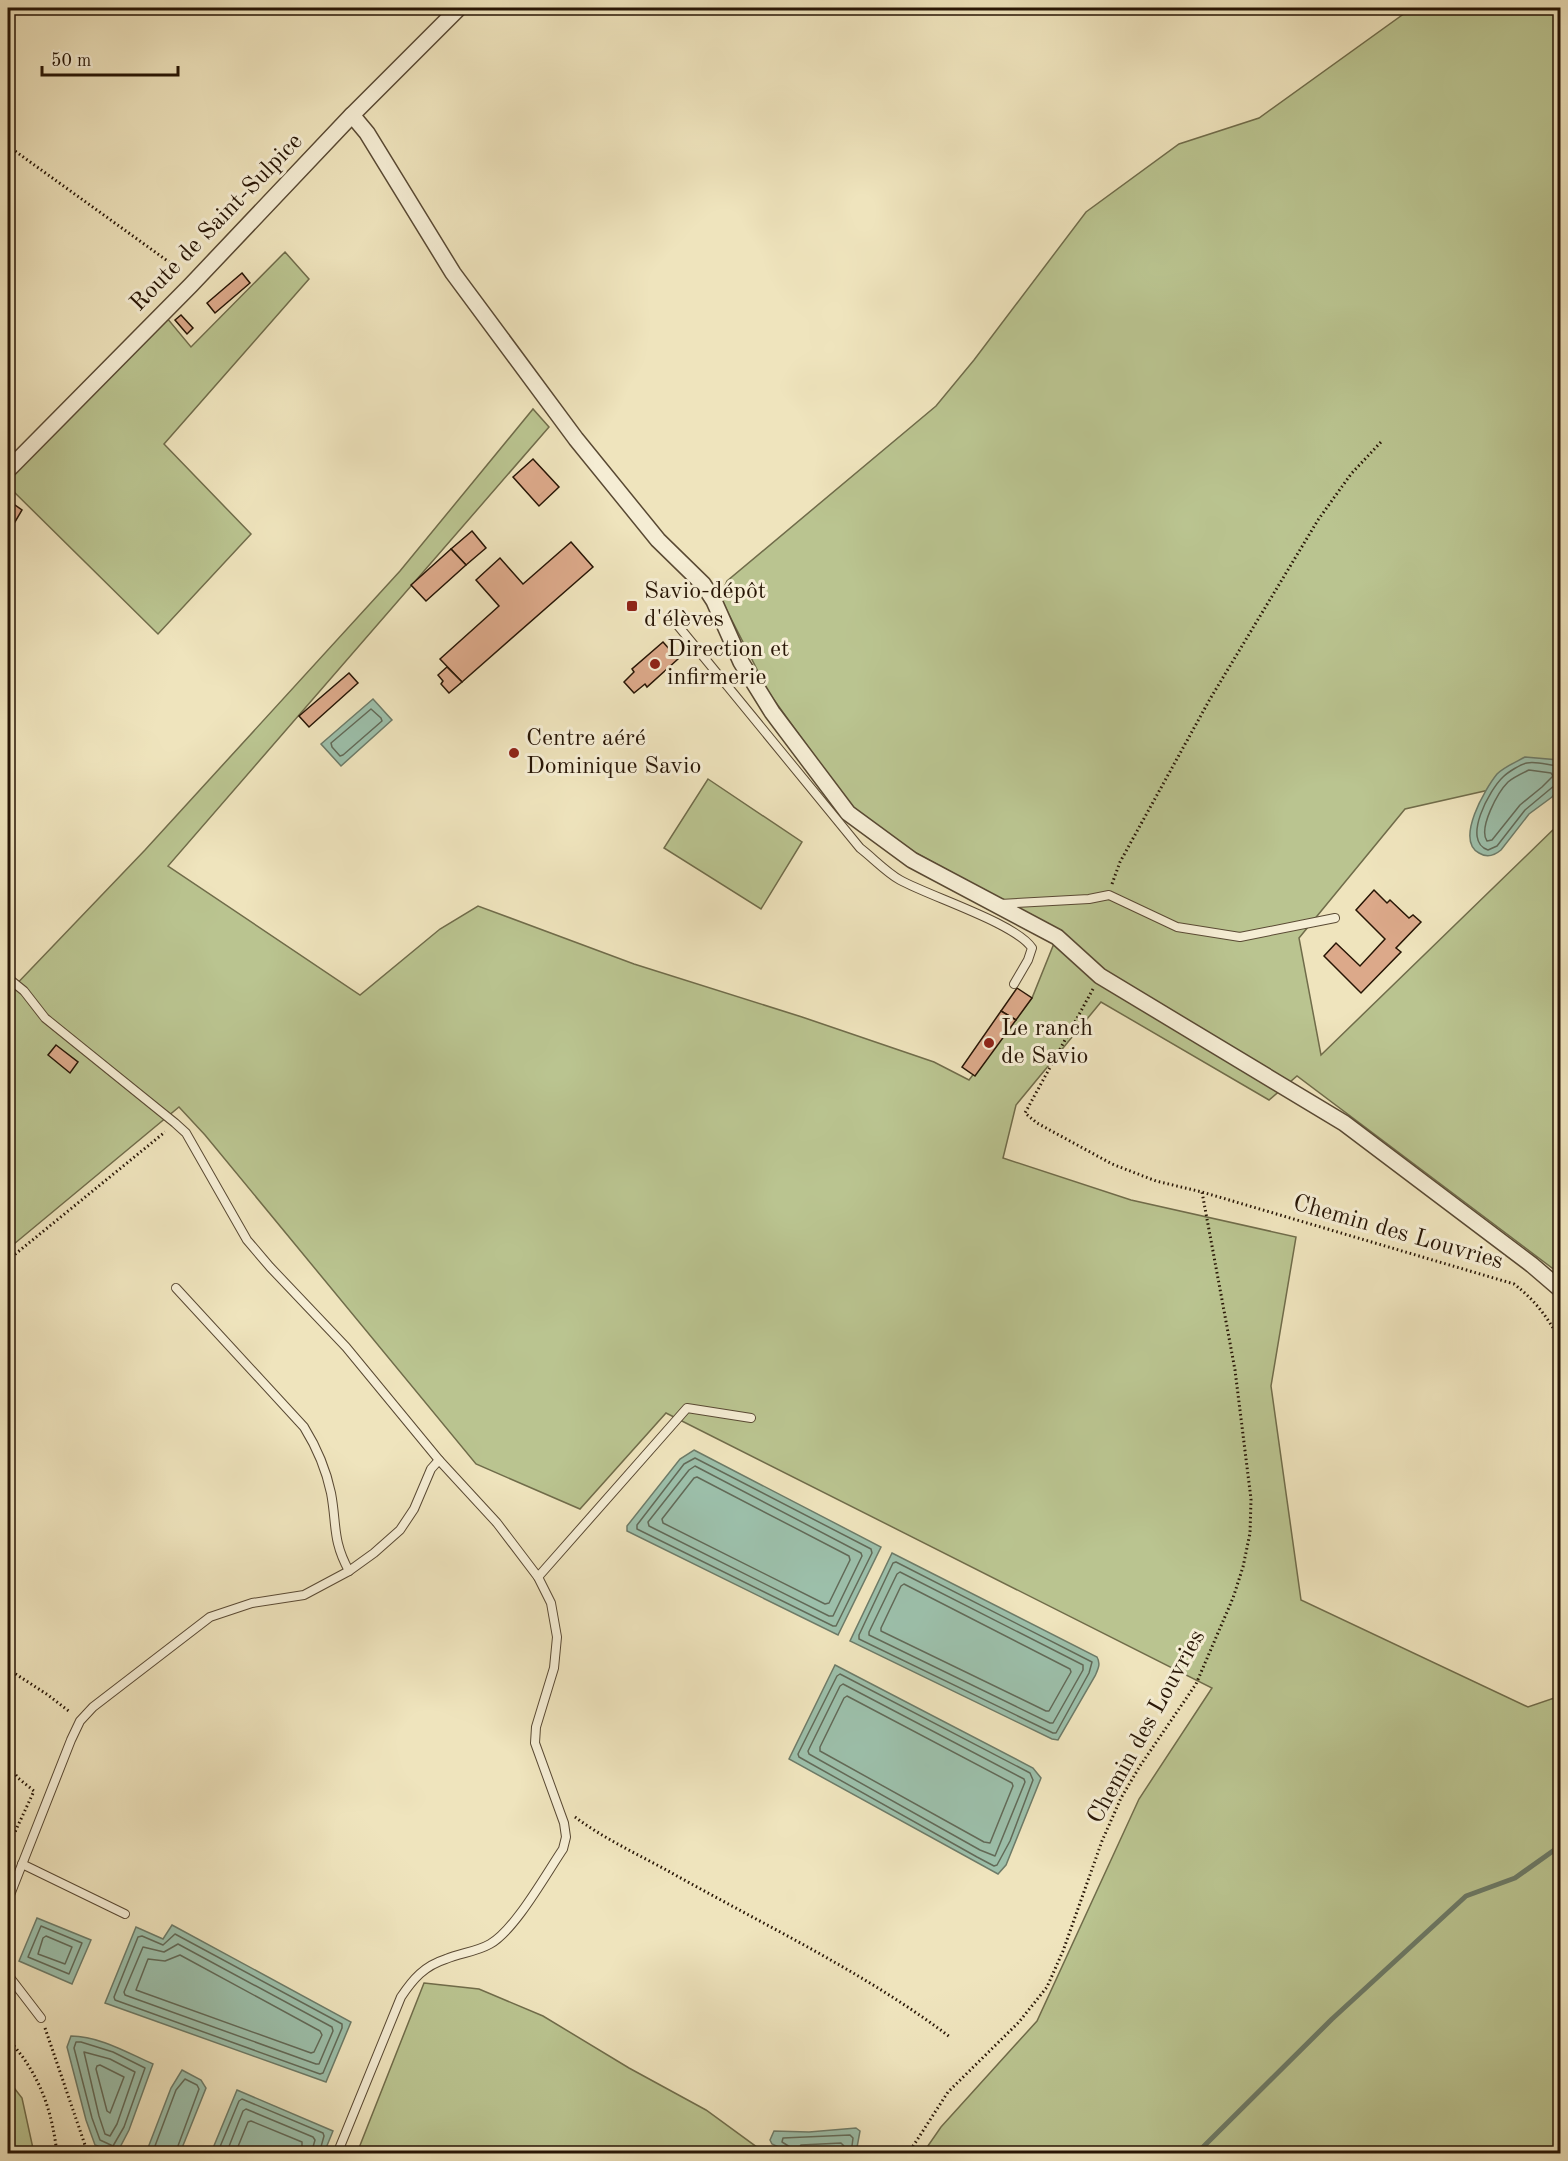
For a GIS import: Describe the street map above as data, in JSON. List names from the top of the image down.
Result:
{
  "streets": {
    "street": ["Route de Saint-Sulpice"],
    "path": ["Chemin des Louvries"]
  },
  "places": {
    "transit": ["Savio-dépôt d'élèves"],
    "other": ["Direction et infirmerie", "Centre aéré Dominique Savio", "Le ranch de Savio"]
  },
  "scale_bar": "50 m"
}
